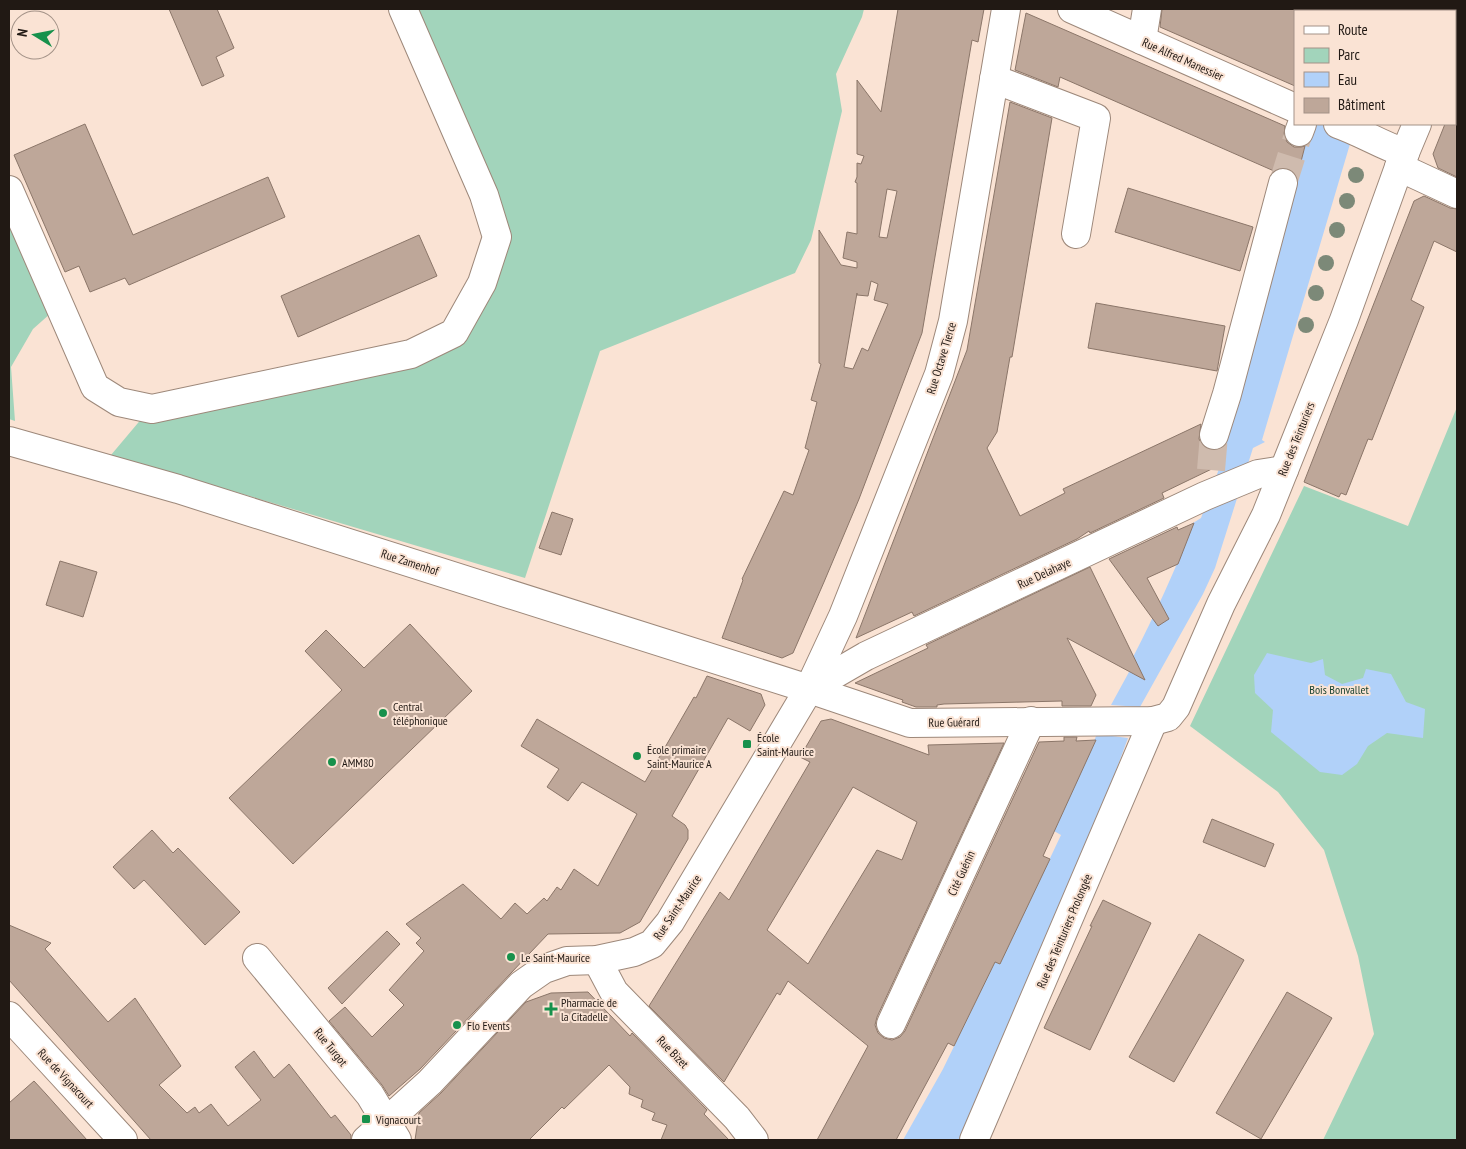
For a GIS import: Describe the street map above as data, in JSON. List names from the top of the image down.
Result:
{
  "streets": {
    "street": [
      "Rue Alfred Manessier",
      "Rue Octave Tierce",
      "Rue des Teinturiers",
      "Rue Zamenhof",
      "Rue Delahaye",
      "Rue Guérard",
      "Cité Guénin",
      "Rue Saint-Maurice",
      "Rue des Teinturiers Prolongée",
      "Rue Turgot",
      "Rue Bizet",
      "Rue de Vignacourt"
    ]
  },
  "crossings": [
    ["Rue Octave Tierce", "Rue Zamenhof"],
    ["Rue Octave Tierce", "Rue Delahaye"],
    ["Rue Octave Tierce", "Rue Guérard"],
    ["Rue Octave Tierce", "Rue Saint-Maurice"],
    ["Rue des Teinturiers", "Rue Delahaye"],
    ["Rue des Teinturiers", "Rue Guérard"],
    ["Rue des Teinturiers", "Rue des Teinturiers Prolongée"],
    ["Rue Zamenhof", "Rue Delahaye"],
    ["Rue Zamenhof", "Rue Guérard"],
    ["Rue Zamenhof", "Rue Saint-Maurice"],
    ["Rue Delahaye", "Rue Guérard"],
    ["Rue Delahaye", "Rue Saint-Maurice"],
    ["Rue Guérard", "Cité Guénin"],
    ["Rue Guérard", "Rue Saint-Maurice"],
    ["Rue Guérard", "Rue des Teinturiers Prolongée"],
    ["Rue Saint-Maurice", "Rue Turgot"],
    ["Rue Saint-Maurice", "Rue Bizet"]
  ],
  "parks": ["Bois Bonvallet"],
  "places": {
    "other": [
      "Central téléphonique",
      "École primaire Saint-Maurice A",
      "AMM80",
      "Le Saint-Maurice",
      "Flo Events"
    ],
    "transit": ["École Saint-Maurice", "Vignacourt"],
    "health": ["Pharmacie de la Citadelle"]
  },
  "legend": [
    "Route",
    "Parc",
    "Eau",
    "Bâtiment"
  ],
  "north": "left"
}
